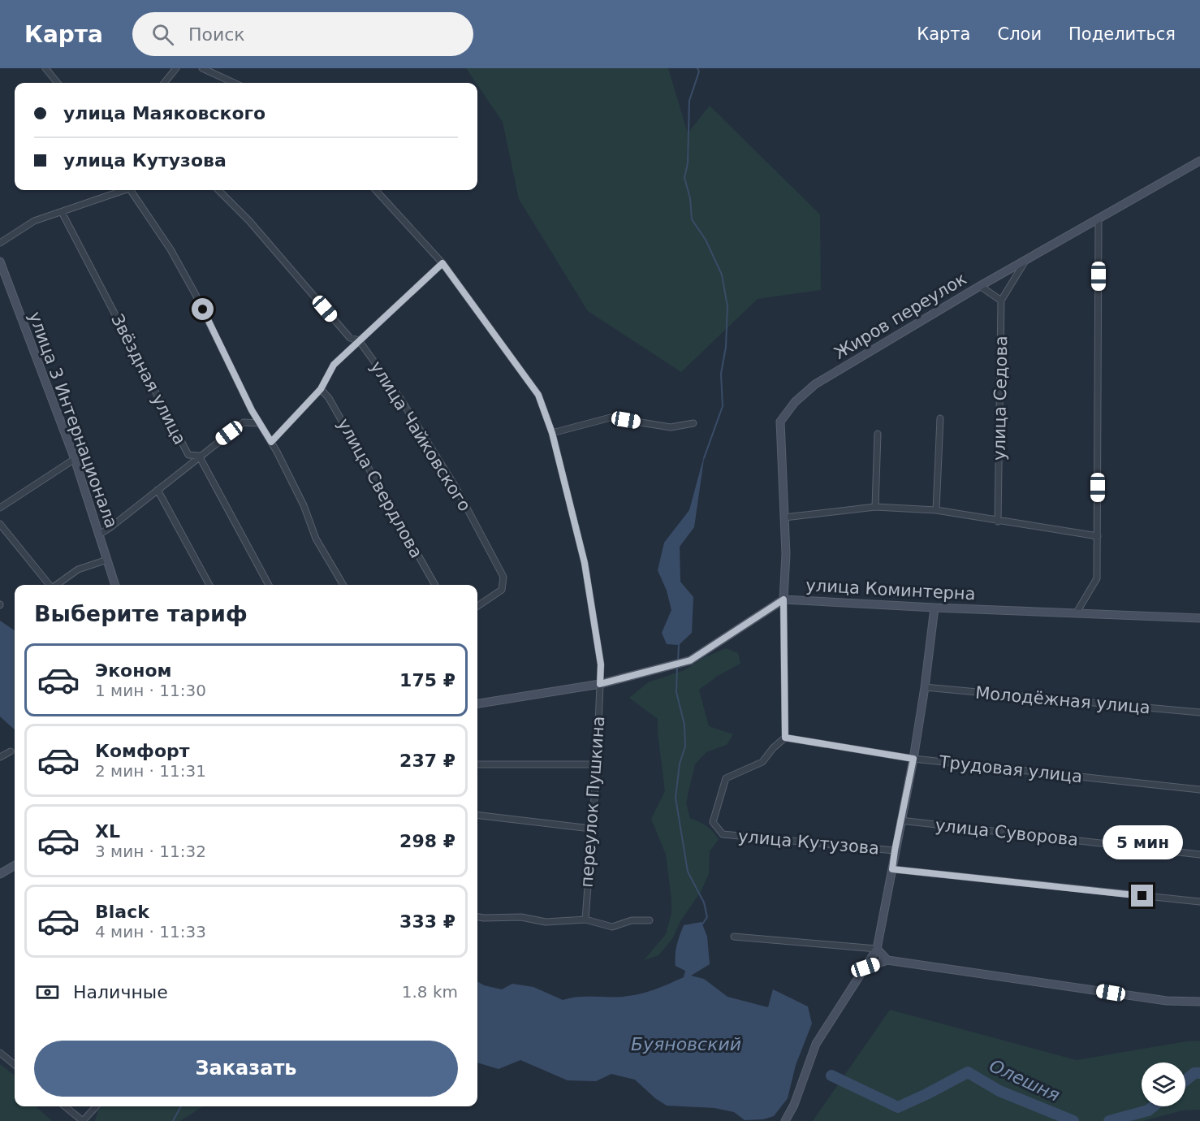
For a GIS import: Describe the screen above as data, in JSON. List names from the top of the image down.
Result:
{
  "streets": {
    "street": [
      "Жиров переулок",
      "Звёздная улица",
      "улица Седова",
      "улица 3 Интернационала",
      "улица Чайковского",
      "улица Свердлова",
      "улица Коминтерна",
      "Молодёжная улица",
      "Трудовая улица",
      "переулок Пушкина",
      "улица Суворова",
      "улица Кутузова"
    ]
  },
  "crossings": [
    ["Жиров переулок", "улица Коминтерна"],
    ["улица Коминтерна", "переулок Пушкина"],
    ["Трудовая улица", "улица Кутузова"]
  ],
  "water": ["Буяновский", "Олешня"],
  "page": {
    "header": "Карта",
    "search": "Поиск",
    "nav": ["Карта", "Слои", "Поделиться"],
    "banner": ["улица Маяковского", "улица Кутузова"],
    "heading": "Выберите тариф",
    "list": [
      {
        "name": "Эконом",
        "note": "1 мин · 11:30",
        "value": "175 ₽"
      },
      {
        "name": "Комфорт",
        "note": "2 мин · 11:31",
        "value": "237 ₽"
      },
      {
        "name": "XL",
        "note": "3 мин · 11:32",
        "value": "298 ₽"
      },
      {
        "name": "Black",
        "note": "4 мин · 11:33",
        "value": "333 ₽"
      }
    ],
    "bubble": "5 мин",
    "pay": ["Наличные", "1.8 km"],
    "buttons": "Заказать"
  }
}
